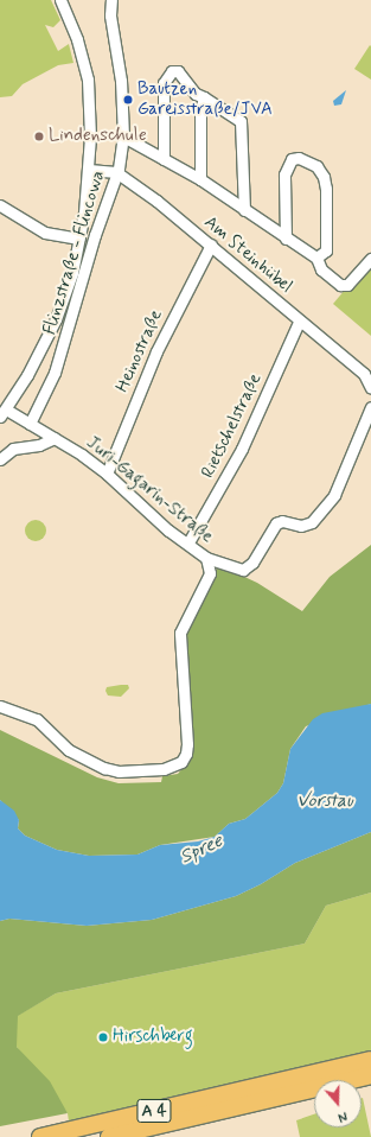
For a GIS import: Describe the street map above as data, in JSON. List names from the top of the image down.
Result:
{
  "streets": {
    "highway": ["A 4"],
    "street": [
      "Flinzstraße - Flincowa",
      "Am Steinhübel",
      "Heinostraße",
      "Rietschelstraße",
      "Juri-Gagarin-Straße"
    ]
  },
  "crossings": [
    ["Flinzstraße - Flincowa", "Am Steinhübel"],
    ["Flinzstraße - Flincowa", "Juri-Gagarin-Straße"],
    ["Am Steinhübel", "Heinostraße"],
    ["Am Steinhübel", "Rietschelstraße"],
    ["Heinostraße", "Juri-Gagarin-Straße"],
    ["Rietschelstraße", "Juri-Gagarin-Straße"]
  ],
  "water": ["Vorstau", "Spree"],
  "places": ["Bautzen Gareisstraße/JVA", "Lindenschule", "Hirschberg"],
  "north": "bottom"
}
